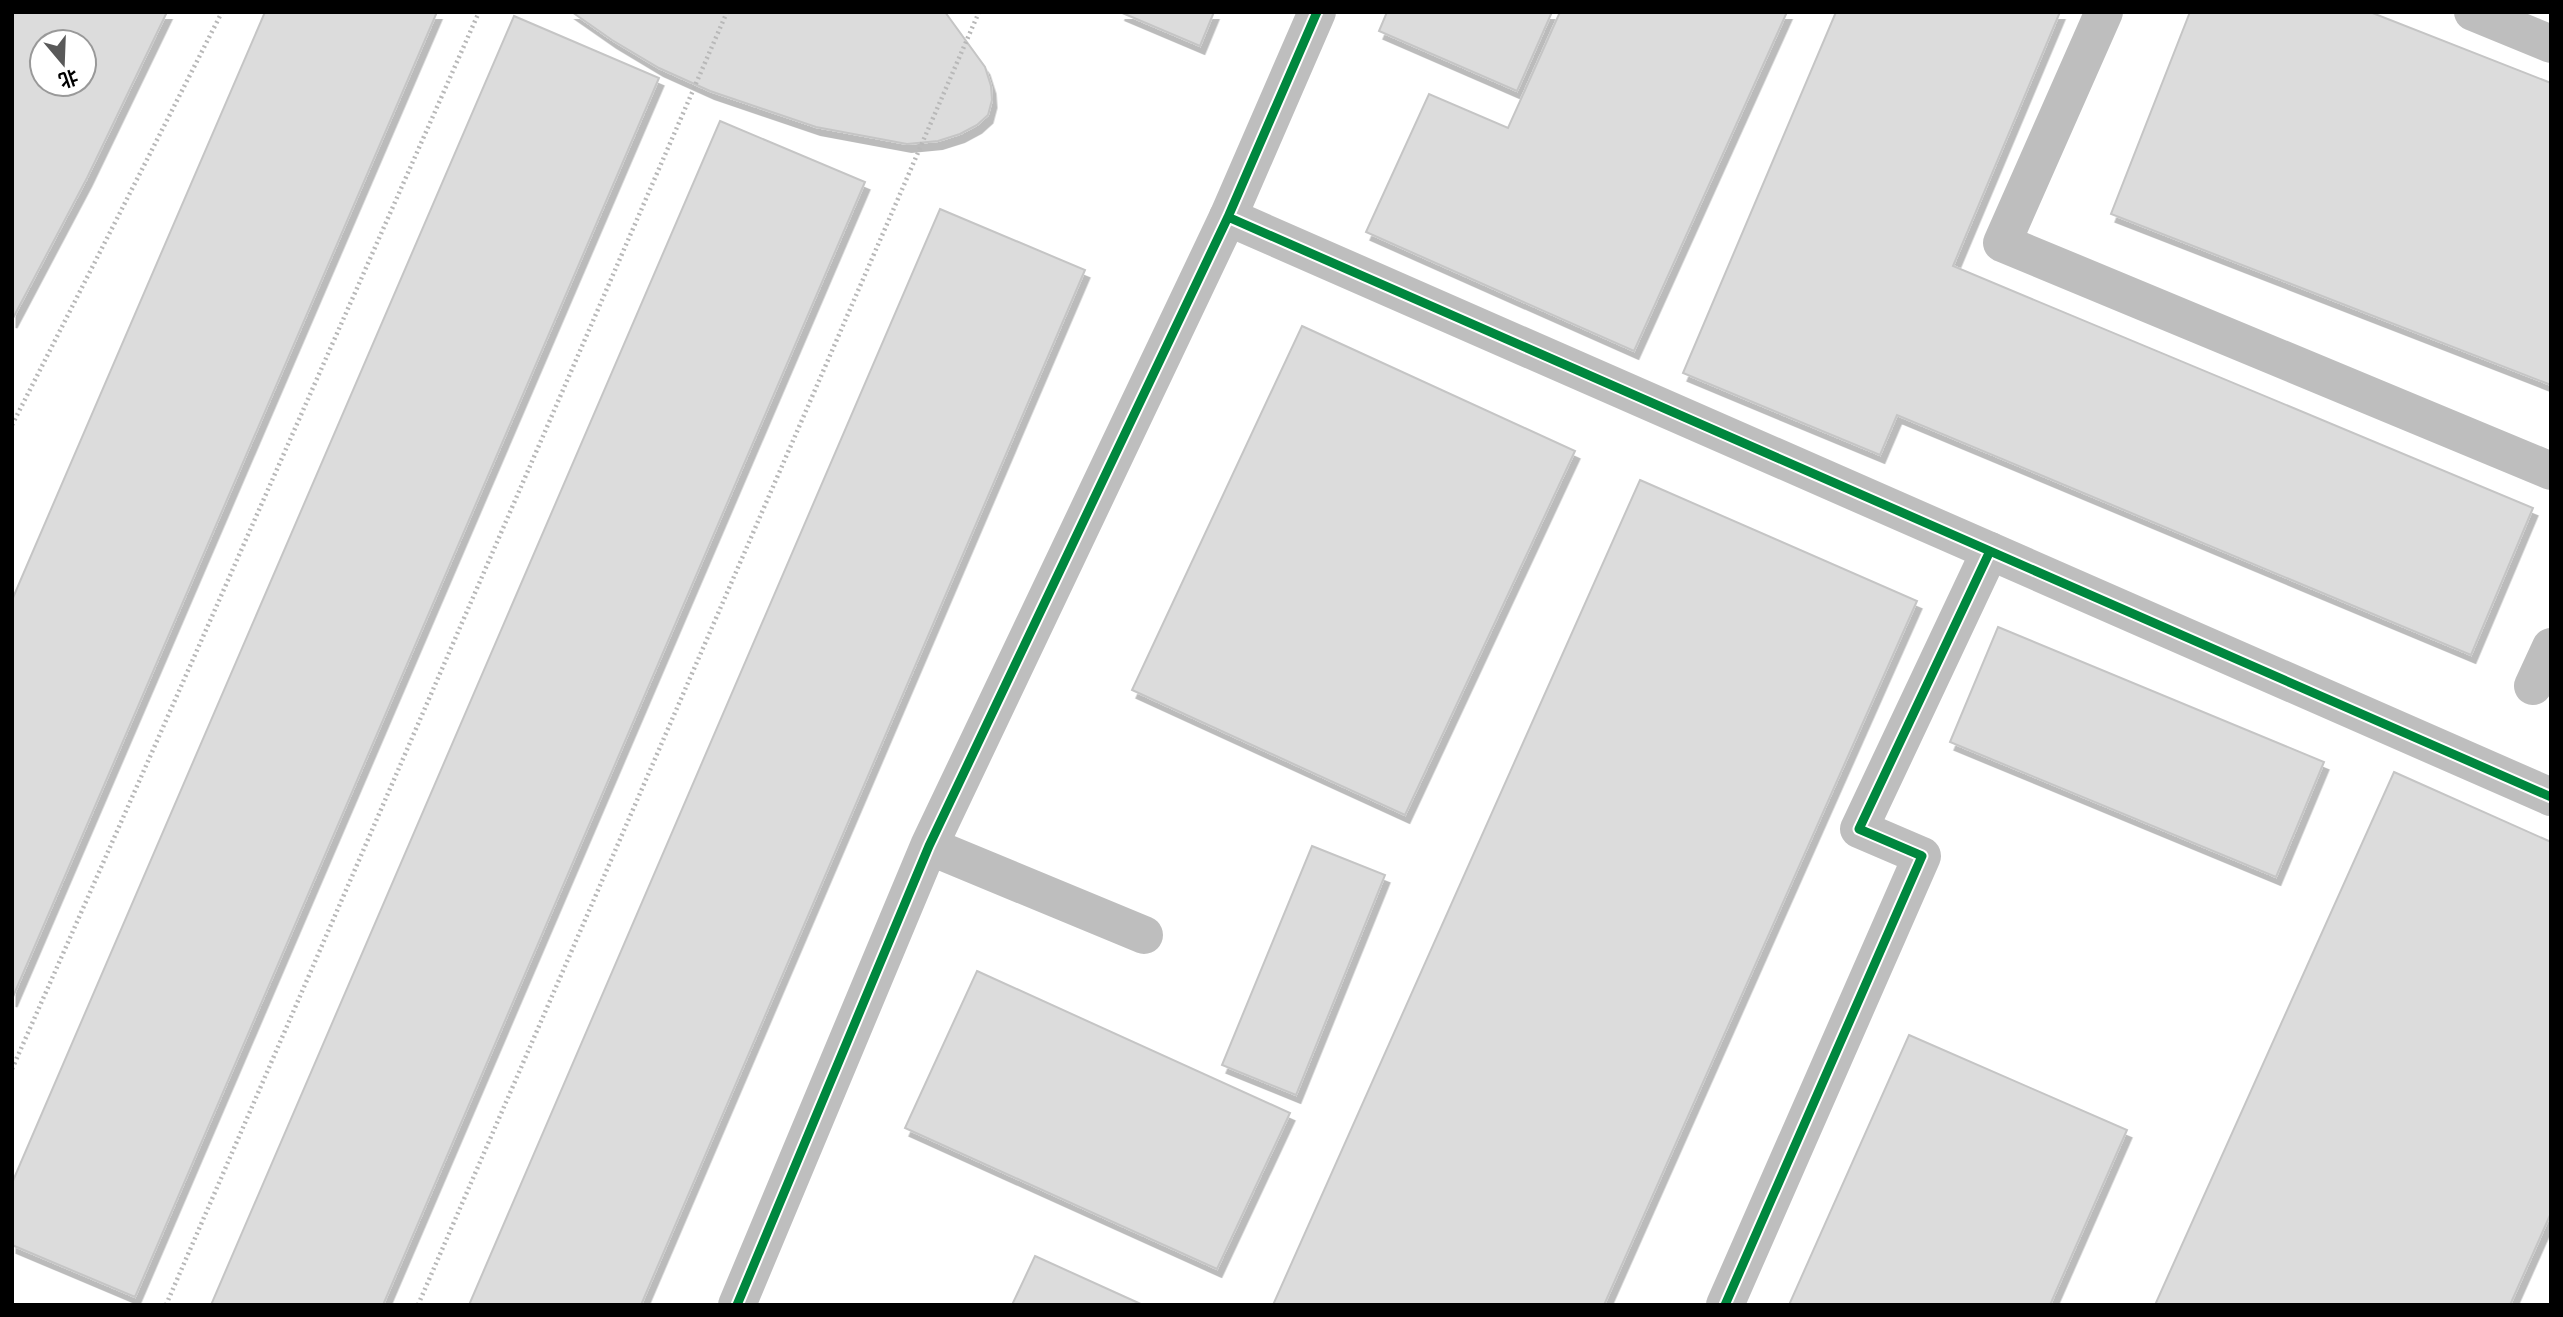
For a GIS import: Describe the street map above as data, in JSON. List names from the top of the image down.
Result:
{
  "north": "bottom"
}
